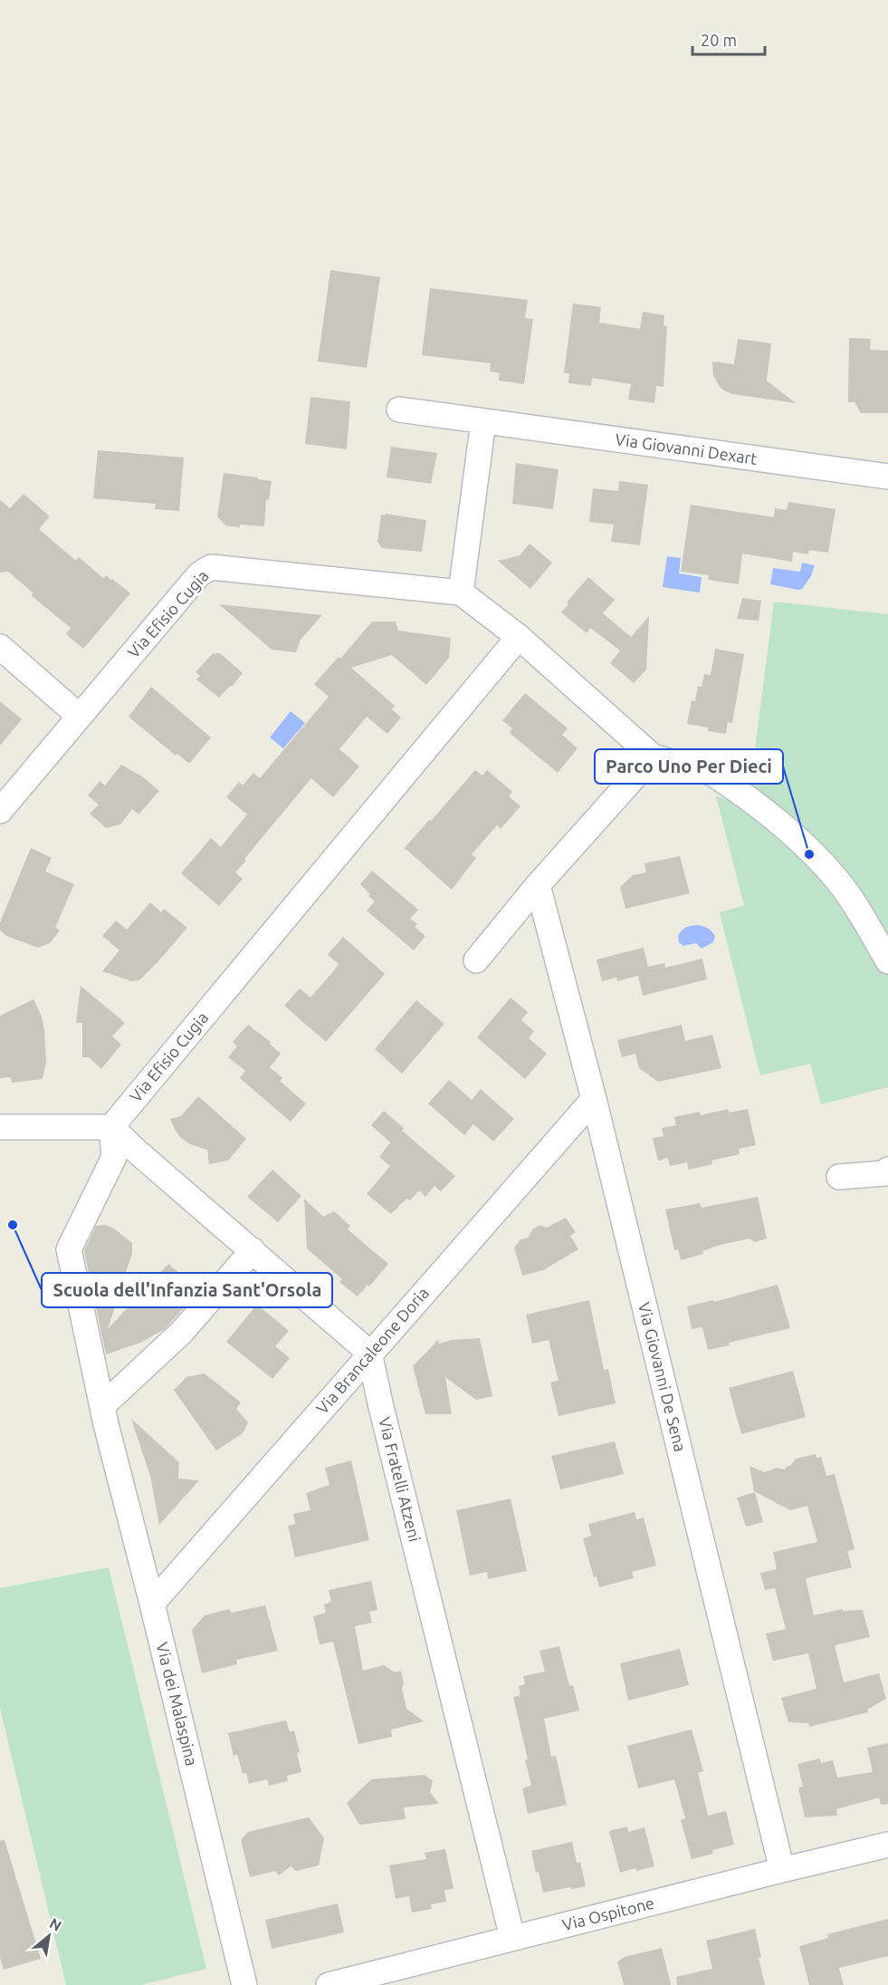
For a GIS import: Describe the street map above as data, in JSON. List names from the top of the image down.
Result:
{
  "streets": {
    "street": [
      "Via Giovanni Dexart",
      "Via Efisio Cugia",
      "Via Brancaleone Doria",
      "Via Giovanni De Sena",
      "Via Fratelli Atzeni",
      "Via dei Malaspina",
      "Via Ospitone"
    ]
  },
  "crossings": [
    ["Via Efisio Cugia", "Via dei Malaspina"],
    ["Via Brancaleone Doria", "Via Giovanni De Sena"],
    ["Via Brancaleone Doria", "Via Fratelli Atzeni"],
    ["Via Brancaleone Doria", "Via dei Malaspina"],
    ["Via Giovanni De Sena", "Via Ospitone"],
    ["Via Fratelli Atzeni", "Via Ospitone"]
  ],
  "places": ["Parco Uno Per Dieci", "Scuola dell'Infanzia Sant'Orsola"],
  "scale_bar": "20 m",
  "north": "top right"
}
